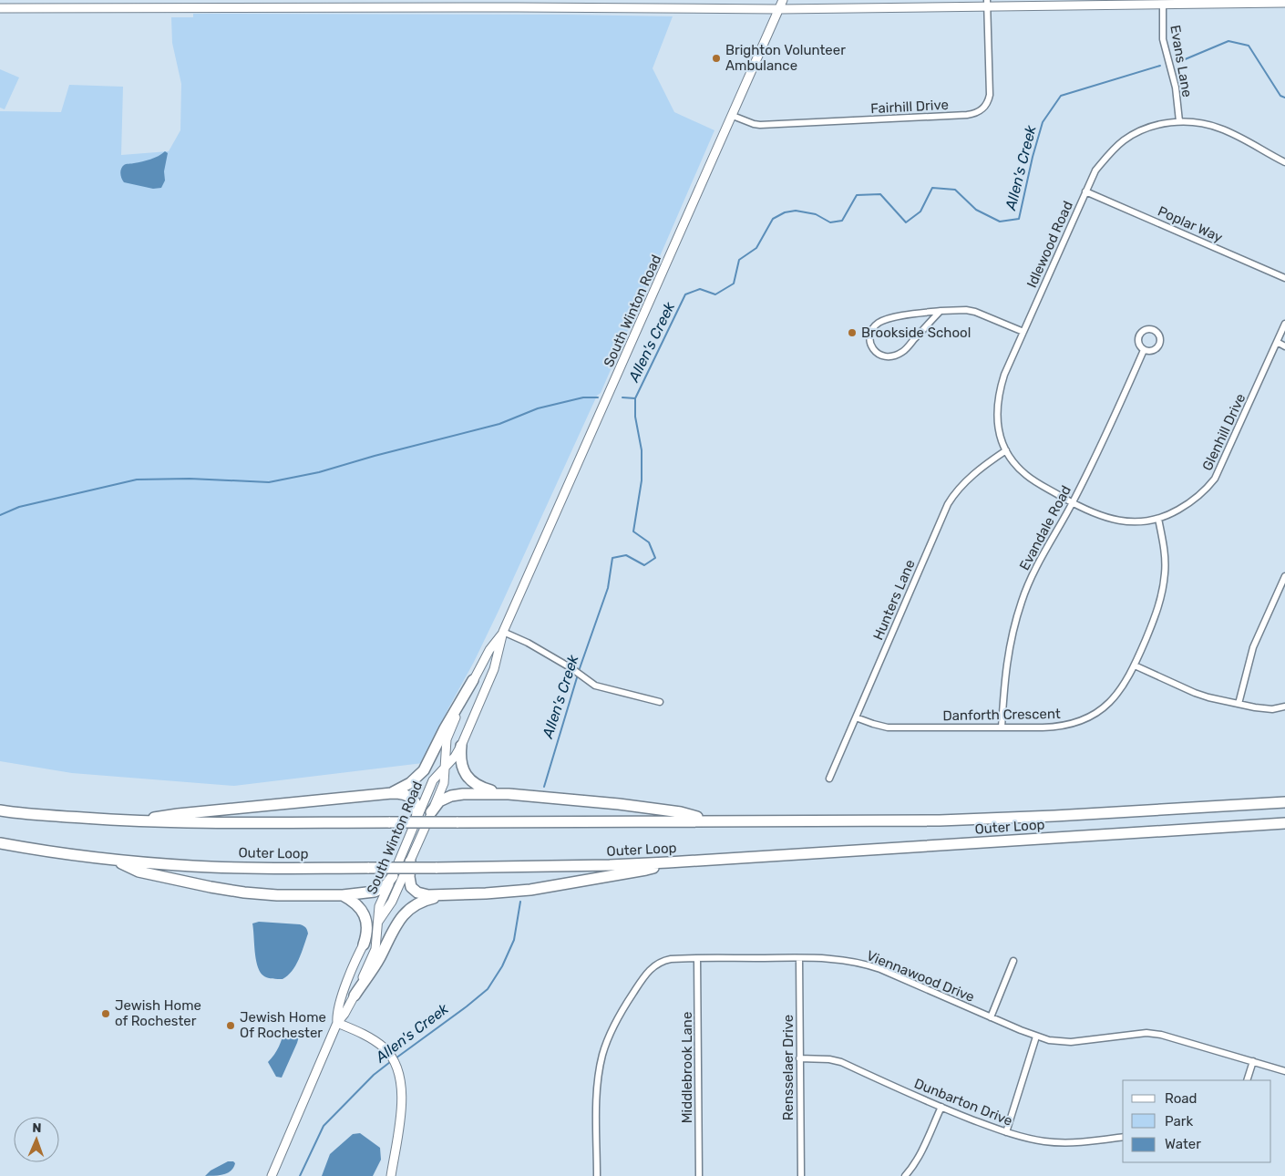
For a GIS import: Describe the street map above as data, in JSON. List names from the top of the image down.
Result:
{
  "streets": {
    "highway": ["Outer Loop"],
    "main road": ["South Winton Road"],
    "street": [
      "Evans Lane",
      "Fairhill Drive",
      "Poplar Way",
      "Idlewood Road",
      "Glenhill Drive",
      "Evandale Road",
      "Hunters Lane",
      "Danforth Crescent",
      "Viennawood Drive",
      "Middlebrook Lane",
      "Rensselaer Drive",
      "Dunbarton Drive"
    ]
  },
  "crossings": [
    ["Evans Lane", "Idlewood Road"],
    ["Fairhill Drive", "South Winton Road"],
    ["Poplar Way", "Idlewood Road"],
    ["Idlewood Road", "Glenhill Drive"],
    ["Idlewood Road", "Evandale Road"],
    ["Idlewood Road", "Hunters Lane"],
    ["Glenhill Drive", "Evandale Road"],
    ["Glenhill Drive", "Danforth Crescent"],
    ["Evandale Road", "Danforth Crescent"],
    ["Hunters Lane", "Danforth Crescent"],
    ["Viennawood Drive", "Middlebrook Lane"],
    ["Viennawood Drive", "Rensselaer Drive"],
    ["Rensselaer Drive", "Dunbarton Drive"]
  ],
  "water": ["Allen's Creek"],
  "places": [
    "Brighton Volunteer Ambulance",
    "Brookside School",
    "Jewish Home of Rochester",
    "Jewish Home Of Rochester"
  ],
  "legend": ["Road", "Park", "Water"],
  "north": "top"
}
